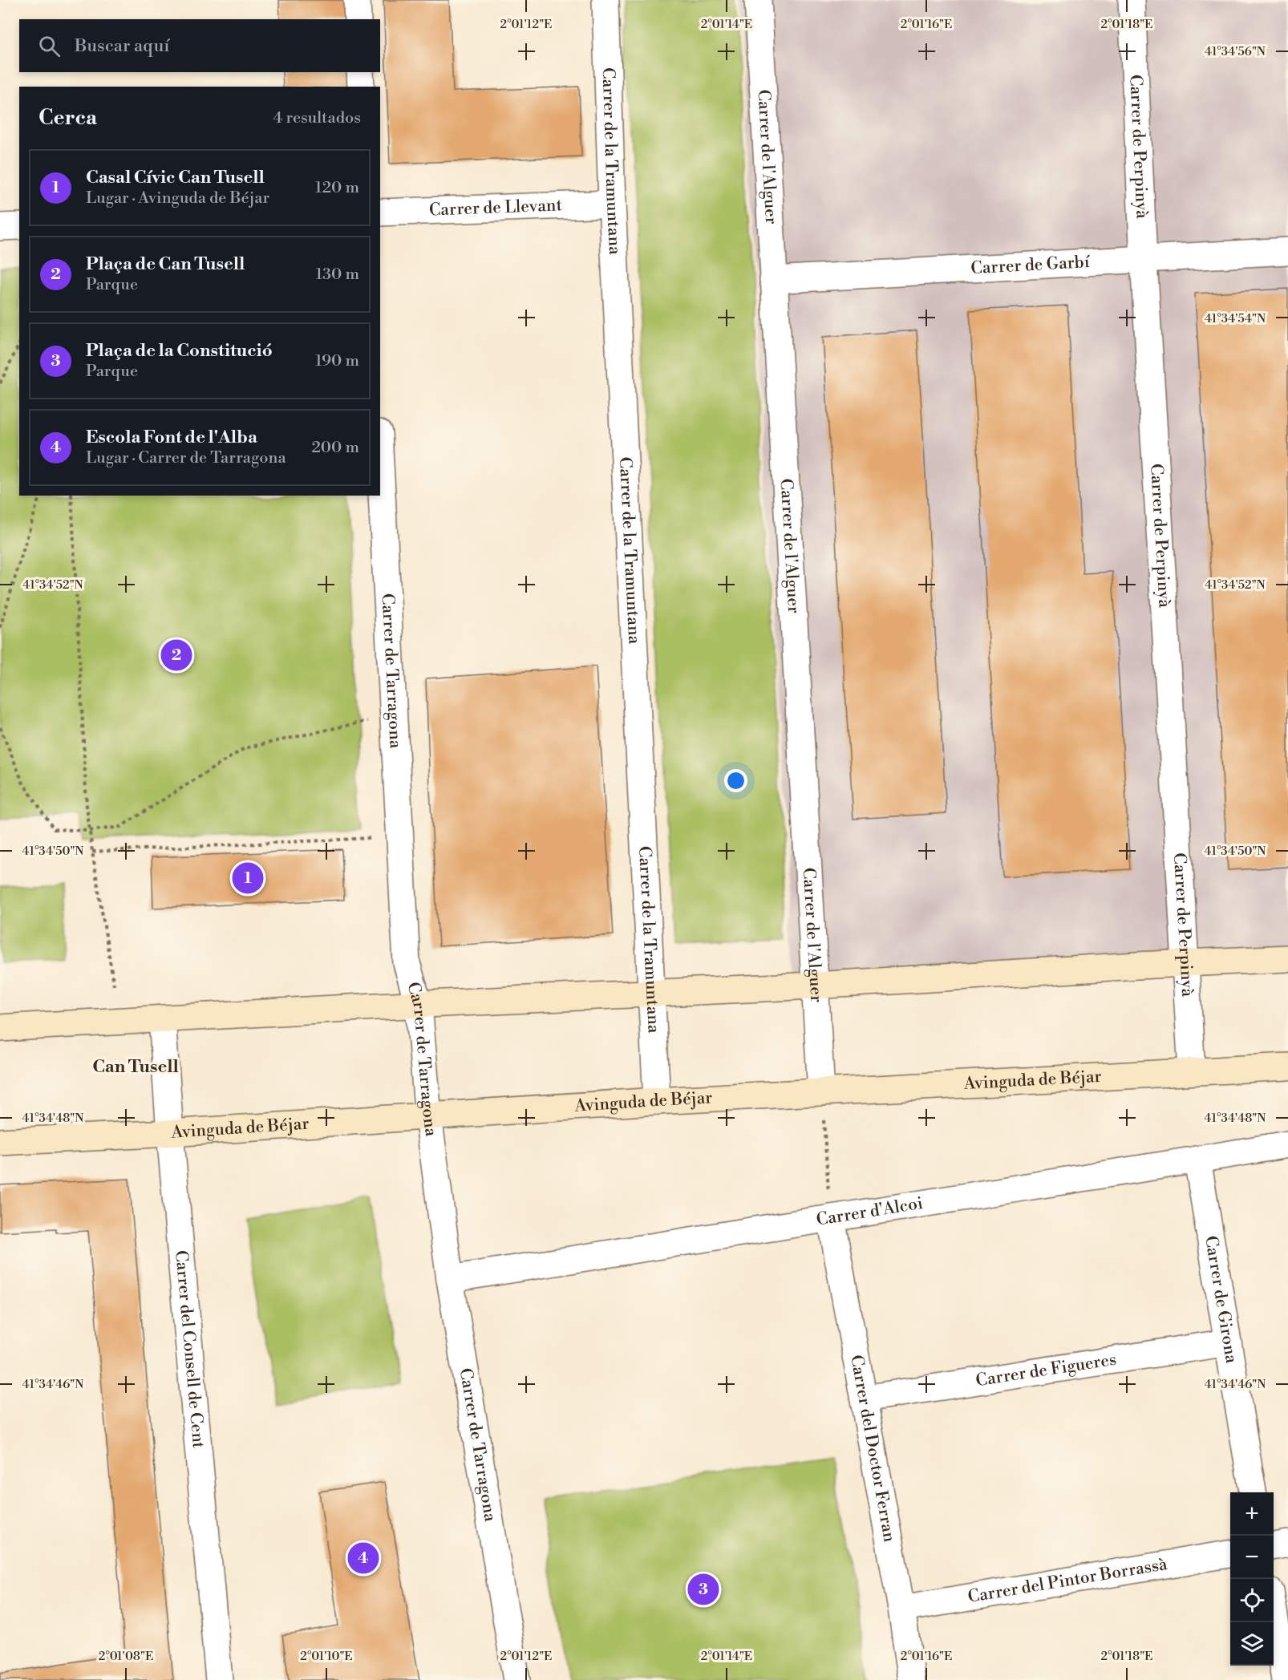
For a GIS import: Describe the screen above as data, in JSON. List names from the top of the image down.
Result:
{
  "streets": {
    "main road": ["Avinguda de Béjar"],
    "street": [
      "Carrer de Perpinyà",
      "Carrer de l'Alguer",
      "Carrer de la Tramuntana",
      "Carrer de Llevant",
      "Carrer de Garbí",
      "Carrer de Tarragona",
      "Carrer d'Alcoi",
      "Carrer de Girona",
      "Carrer del Consell de Cent",
      "Carrer de Figueres",
      "Carrer del Doctor Ferran",
      "Carrer del Pintor Borrassà"
    ]
  },
  "crossings": [
    ["Carrer de Perpinyà", "Carrer de Garbí"],
    ["Carrer de Perpinyà", "Avinguda de Béjar"],
    ["Carrer de l'Alguer", "Carrer de Garbí"],
    ["Carrer de l'Alguer", "Avinguda de Béjar"],
    ["Carrer de la Tramuntana", "Carrer de Llevant"],
    ["Carrer de la Tramuntana", "Avinguda de Béjar"],
    ["Carrer de Tarragona", "Avinguda de Béjar"],
    ["Carrer de Tarragona", "Carrer d'Alcoi"],
    ["Avinguda de Béjar", "Carrer del Consell de Cent"],
    ["Carrer d'Alcoi", "Carrer de Girona"],
    ["Carrer d'Alcoi", "Carrer del Doctor Ferran"],
    ["Carrer de Girona", "Carrer de Figueres"],
    ["Carrer de Figueres", "Carrer del Doctor Ferran"],
    ["Carrer del Doctor Ferran", "Carrer del Pintor Borrassà"]
  ],
  "districts": ["Can Tusell"],
  "page": {
    "search": "Buscar aquí",
    "heading": ["Cerca", "4 resultados"],
    "list": [
      {
        "mark": "1",
        "name": "Casal Cívic Can Tusell",
        "note": "Lugar · Avinguda de Béjar",
        "value": "120 m"
      },
      {
        "mark": "2",
        "name": "Plaça de Can Tusell",
        "note": "Parque",
        "value": "130 m"
      },
      {
        "mark": "3",
        "name": "Plaça de la Constitució",
        "note": "Parque",
        "value": "190 m"
      },
      {
        "mark": "4",
        "name": "Escola Font de l'Alba",
        "note": "Lugar · Carrer de Tarragona",
        "value": "200 m"
      }
    ],
    "pins": [
      "2",
      "1",
      "4",
      "3"
    ],
    "map_buttons": ["+", "−"]
  },
  "coordinates": [
    "2°01'12\"E",
    "2°01'14\"E",
    "2°01'16\"E",
    "2°01'18\"E",
    "41°34'56\"N",
    "41°34'54\"N",
    "41°34'52\"N",
    "41°34'50\"N",
    "41°34'48\"N",
    "41°34'46\"N",
    "2°01'08\"E",
    "2°01'10\"E"
  ]
}
